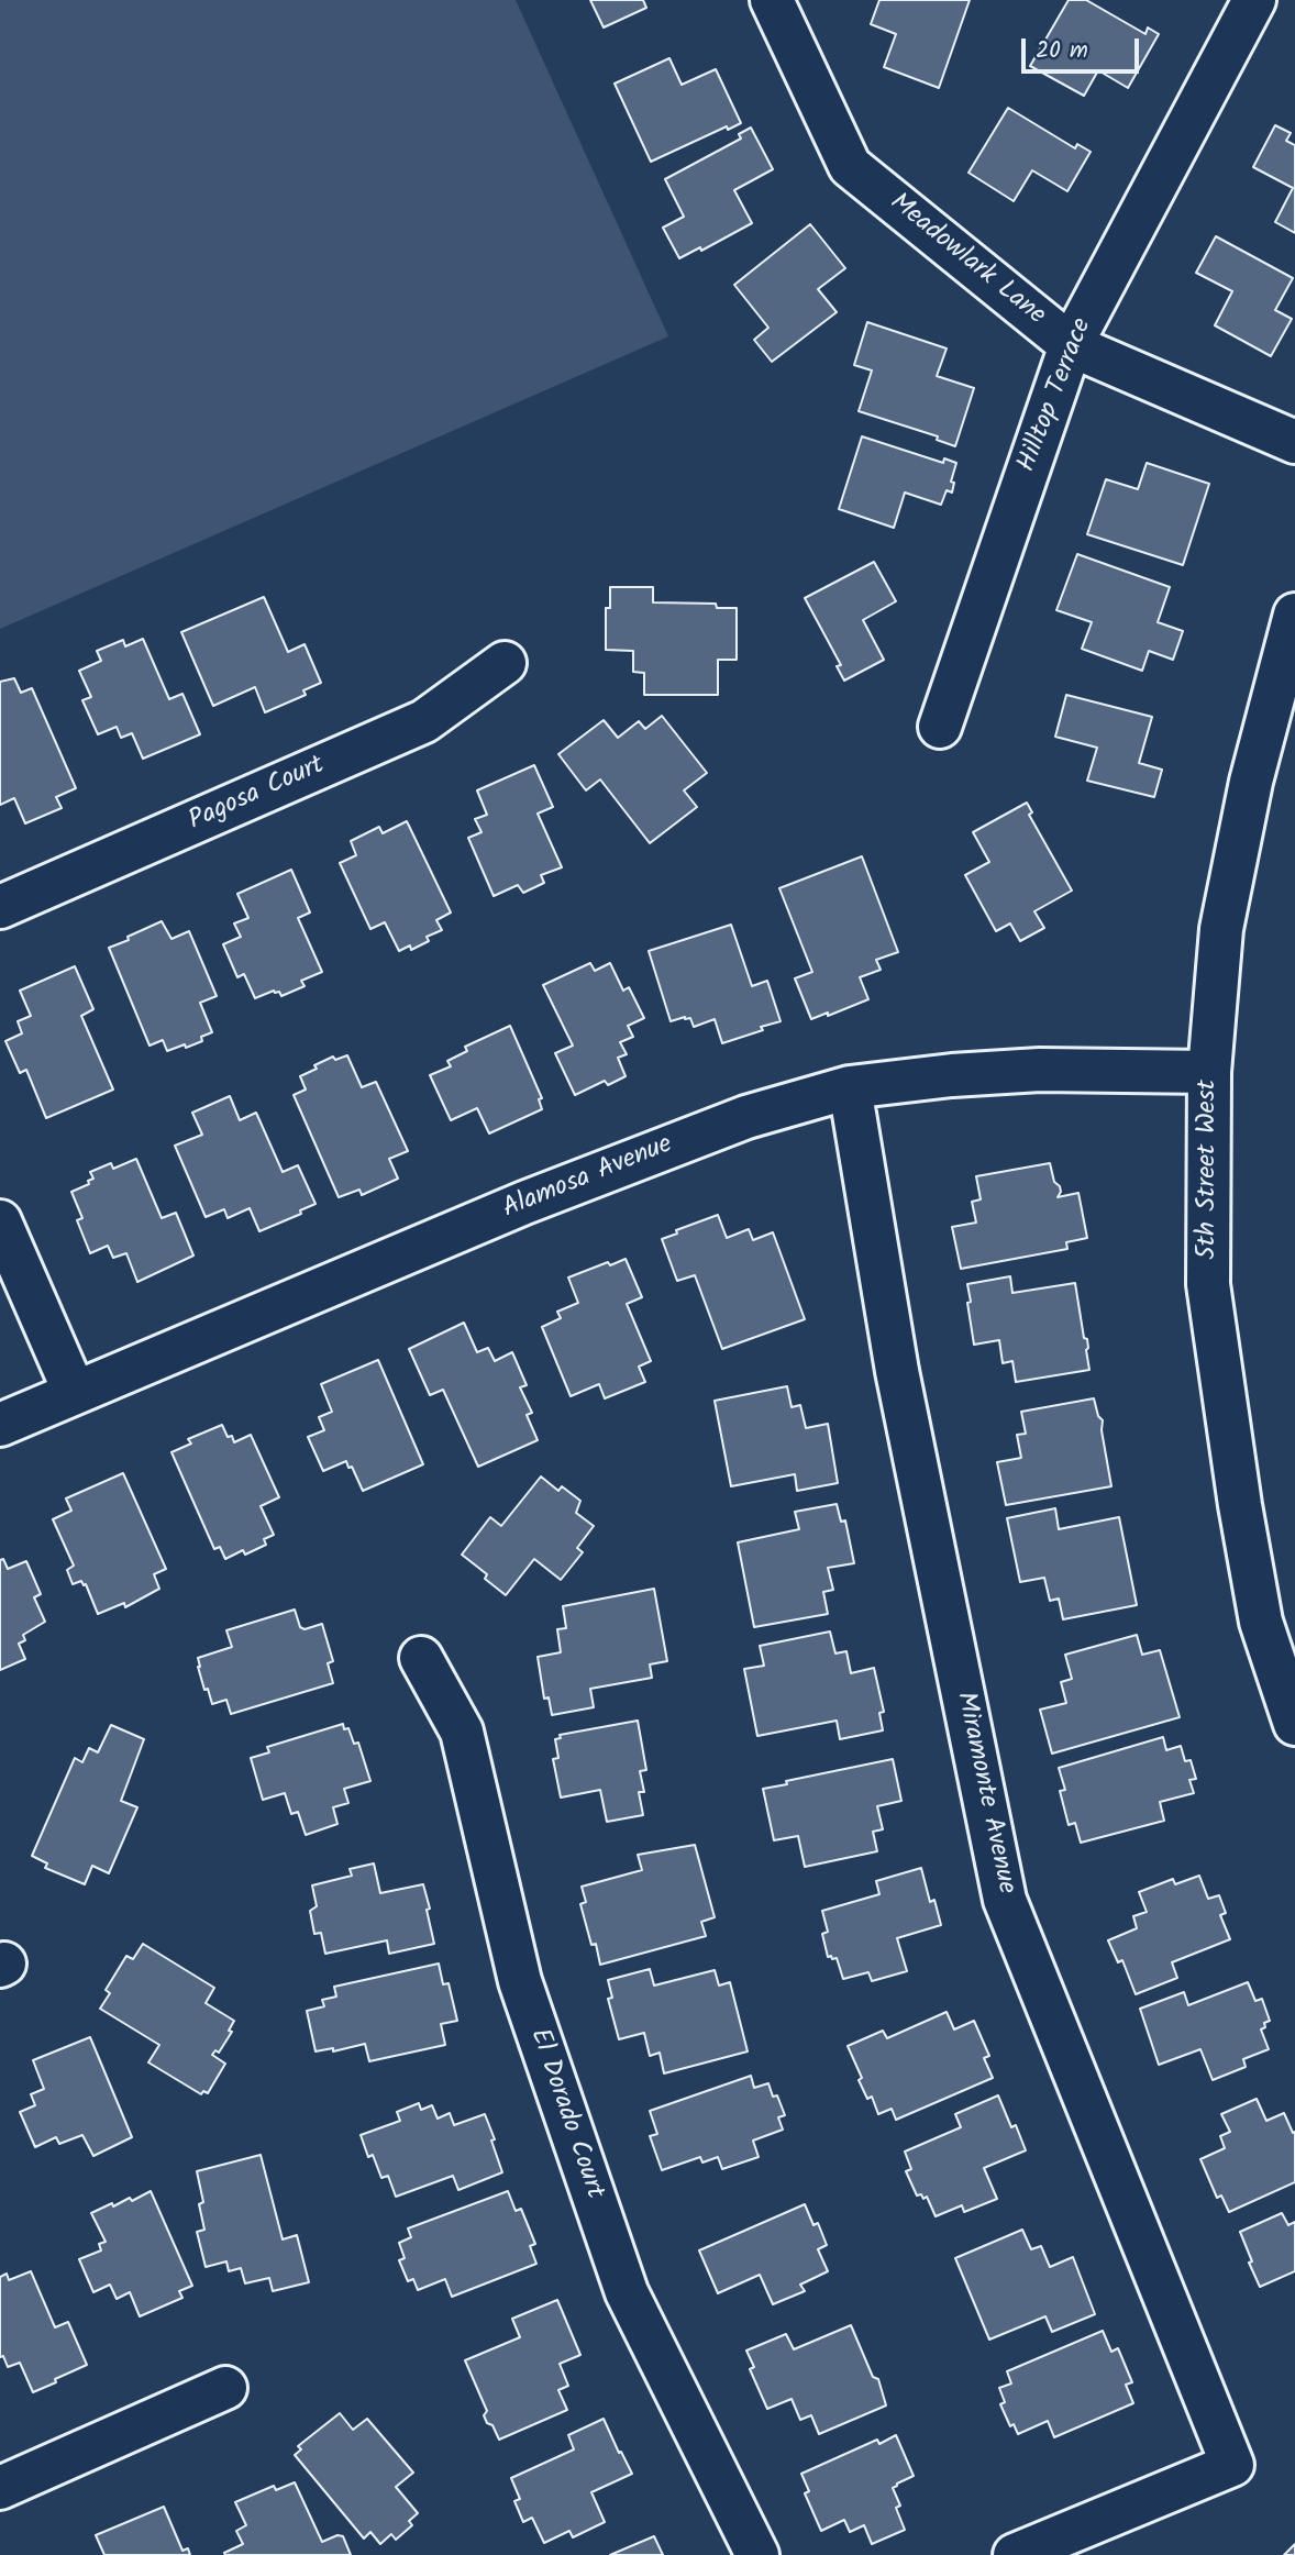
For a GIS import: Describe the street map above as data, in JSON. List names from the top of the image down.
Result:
{
  "streets": {
    "street": [
      "Meadowlark Lane",
      "Hilltop Terrace",
      "Pagosa Court",
      "5th Street West",
      "Alamosa Avenue",
      "Miramonte Avenue",
      "El Dorado Court"
    ]
  },
  "crossings": [
    ["Meadowlark Lane", "Hilltop Terrace"],
    ["5th Street West", "Alamosa Avenue"],
    ["Alamosa Avenue", "Miramonte Avenue"]
  ],
  "scale_bar": "20 m"
}
